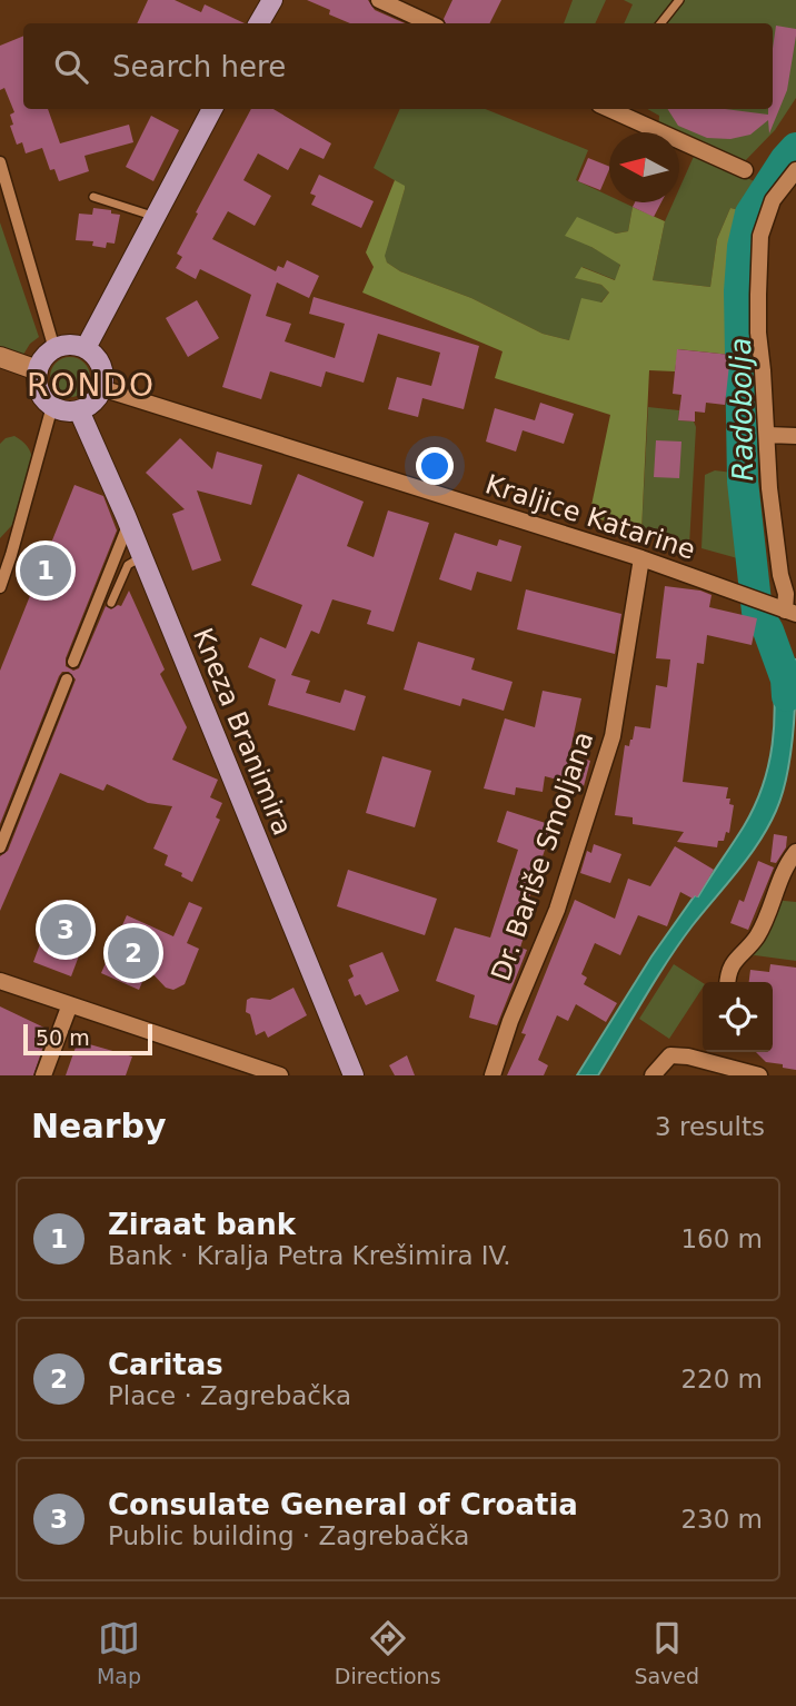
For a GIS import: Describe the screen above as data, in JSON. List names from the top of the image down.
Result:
{
  "streets": {
    "main road": ["Kneza Branimira"],
    "street": ["Kraljice Katarine", "Dr. Bariše Smoljana"]
  },
  "crossings": [
    ["Kraljice Katarine", "Kneza Branimira"],
    ["Kraljice Katarine", "Dr. Bariše Smoljana"]
  ],
  "districts": ["RONDO"],
  "water": ["Radobolja"],
  "scale_bar": "50 m",
  "north": "left",
  "page": {
    "search": "Search here",
    "pins": ["1", "3", "2"],
    "scale": "50 m",
    "heading": ["Nearby", "3 results"],
    "list": [
      {
        "mark": "1",
        "name": "Ziraat bank",
        "note": "Bank · Kralja Petra Krešimira IV.",
        "value": "160 m"
      },
      {
        "mark": "2",
        "name": "Caritas",
        "note": "Place · Zagrebačka",
        "value": "220 m"
      },
      {
        "mark": "3",
        "name": "Consulate General of Croatia",
        "note": "Public building · Zagrebačka",
        "value": "230 m"
      }
    ],
    "nav": ["Map", "Directions", "Saved"]
  }
}
